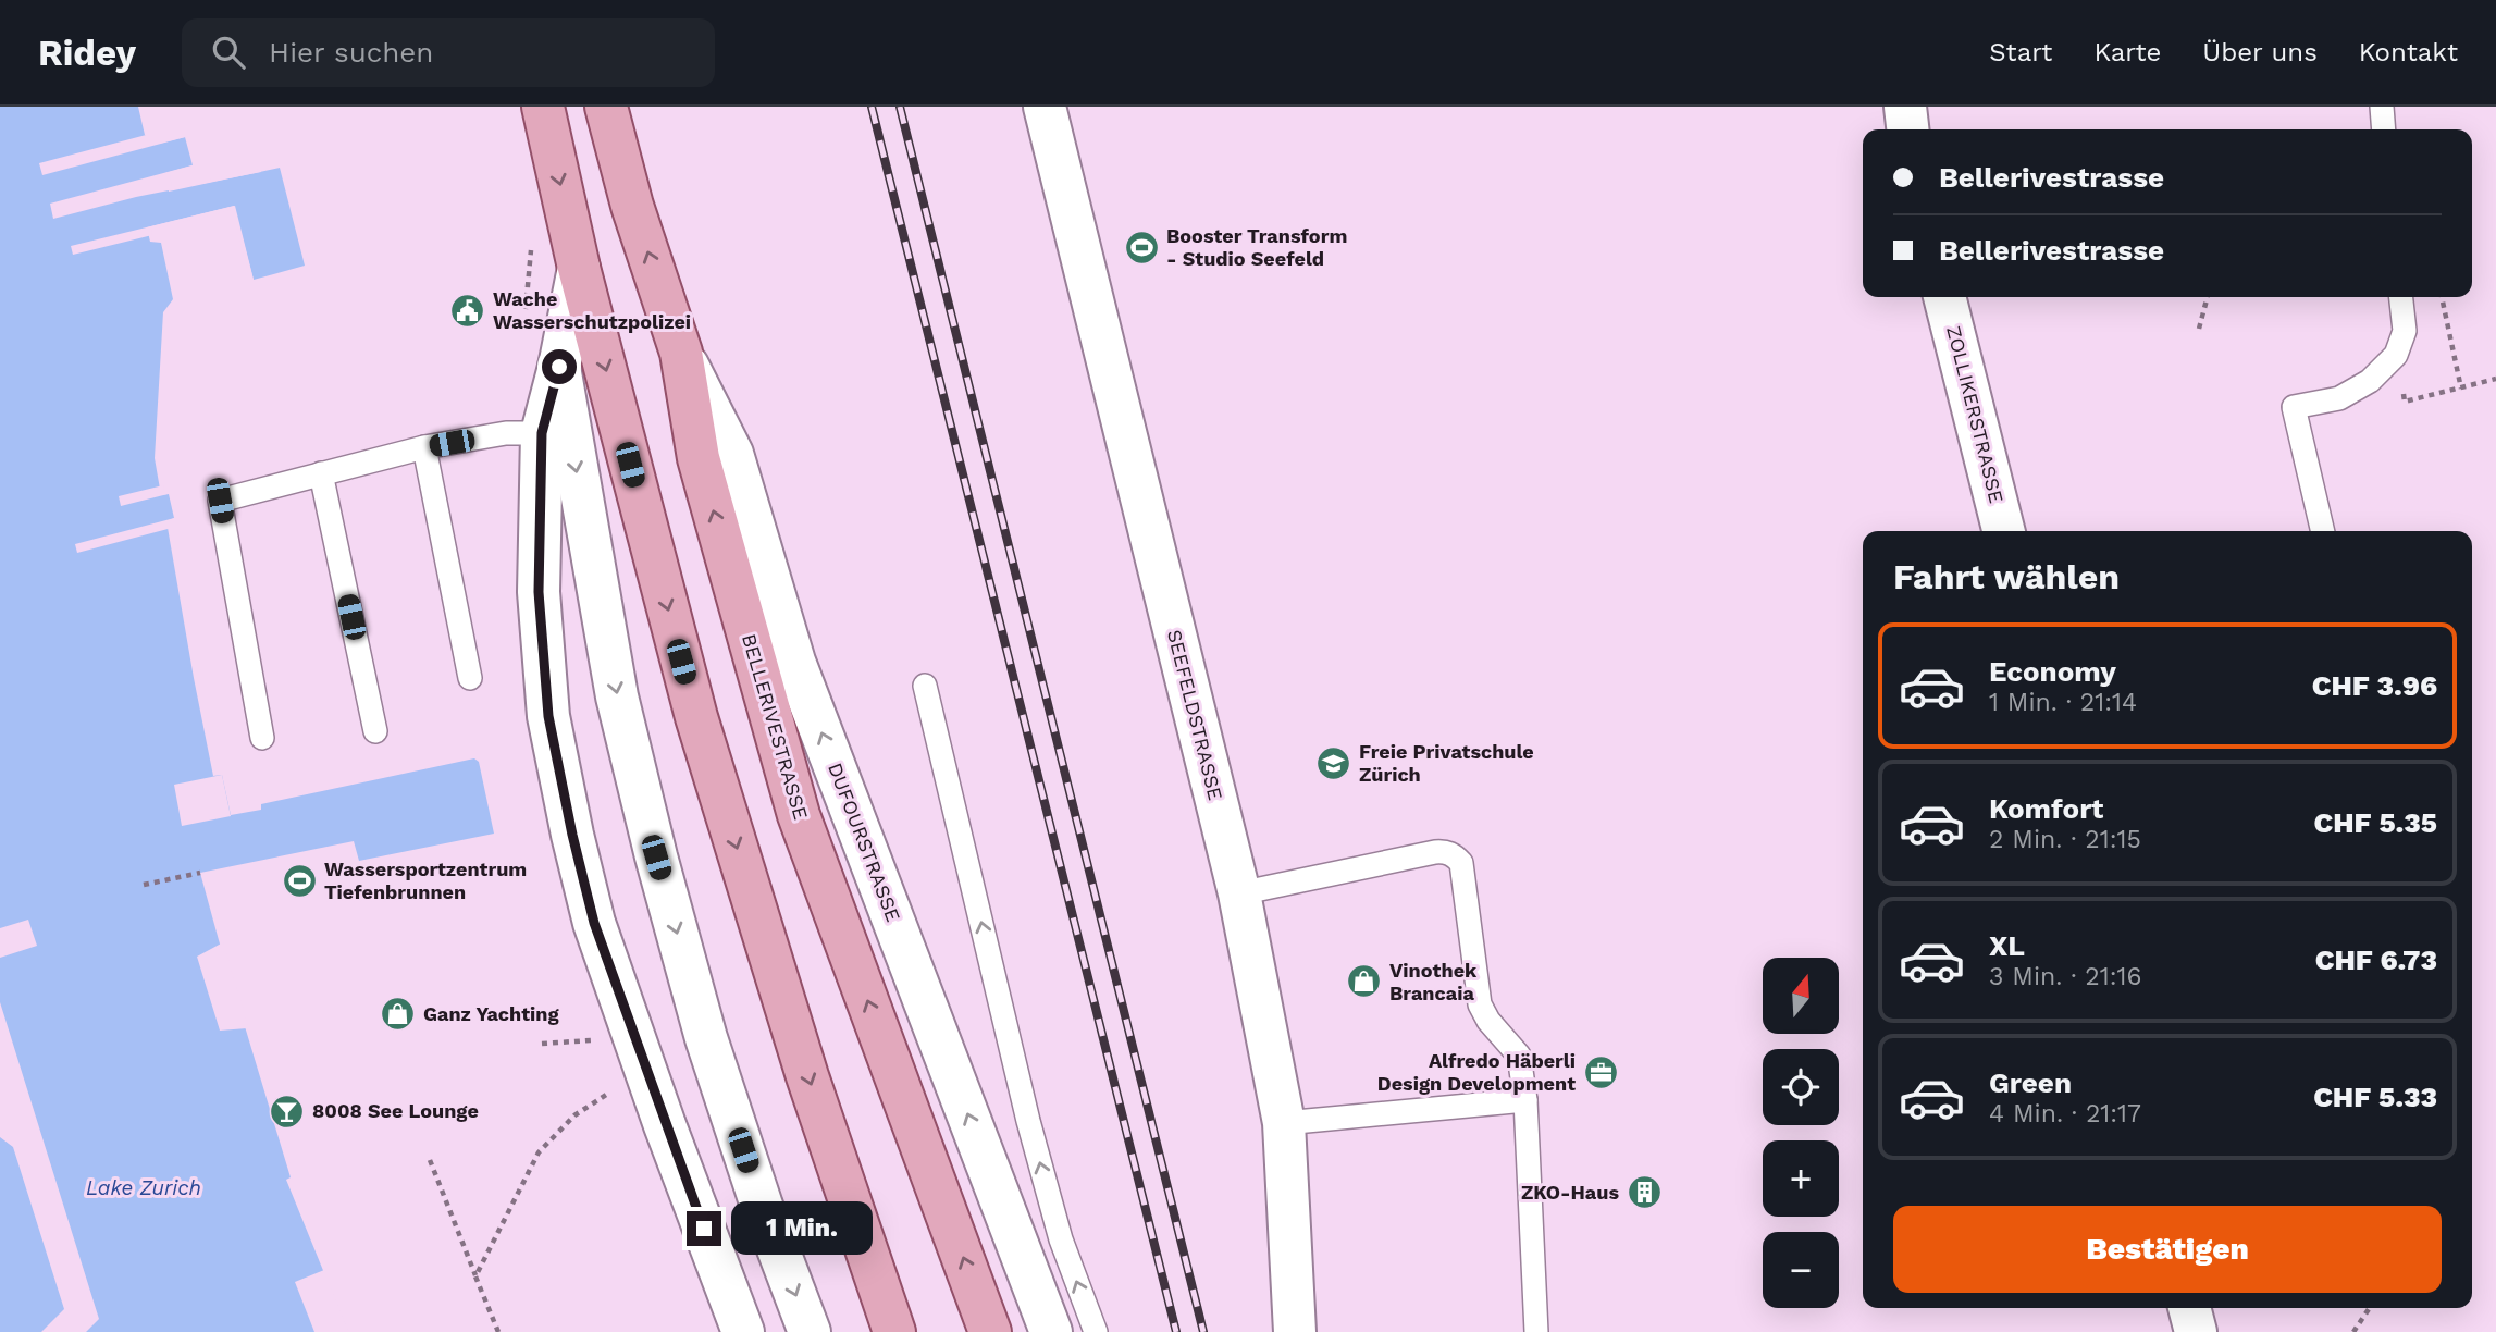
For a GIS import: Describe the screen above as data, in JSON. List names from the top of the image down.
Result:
{
  "streets": {
    "main road": ["BELLERIVESTRASSE"],
    "street": ["ZOLLIKERSTRASSE", "SEEFELDSTRASSE", "DUFOURSTRASSE"]
  },
  "crossings": [
    ["BELLERIVESTRASSE", "DUFOURSTRASSE"]
  ],
  "water": ["Lake Zurich"],
  "places": {
    "sports": ["Booster Transform - Studio Seefeld", "Wassersportzentrum Tiefenbrunnen"],
    "public building": ["Wache Wasserschutzpolizei"],
    "school or university": ["Freie Privatschule Zürich"],
    "shop": ["Vinothek Brancaia", "Ganz Yachting"],
    "office": ["Alfredo Häberli Design Development"],
    "bar": ["8008 See Lounge"],
    "building": ["ZKO-Haus"]
  },
  "north": "top",
  "page": {
    "header": "Ridey",
    "search": "Hier suchen",
    "nav": [
      "Start",
      "Karte",
      "Über uns",
      "Kontakt"
    ],
    "banner": ["Bellerivestrasse", "Bellerivestrasse"],
    "heading": "Fahrt wählen",
    "list": [
      {
        "name": "Economy",
        "note": "1 Min. · 21:14",
        "value": "CHF 3.96"
      },
      {
        "name": "Komfort",
        "note": "2 Min. · 21:15",
        "value": "CHF 5.35"
      },
      {
        "name": "XL",
        "note": "3 Min. · 21:16",
        "value": "CHF 6.73"
      },
      {
        "name": "Green",
        "note": "4 Min. · 21:17",
        "value": "CHF 5.33"
      }
    ],
    "map_buttons": ["+", "−"],
    "buttons": "Bestätigen",
    "bubble": "1 Min."
  }
}
